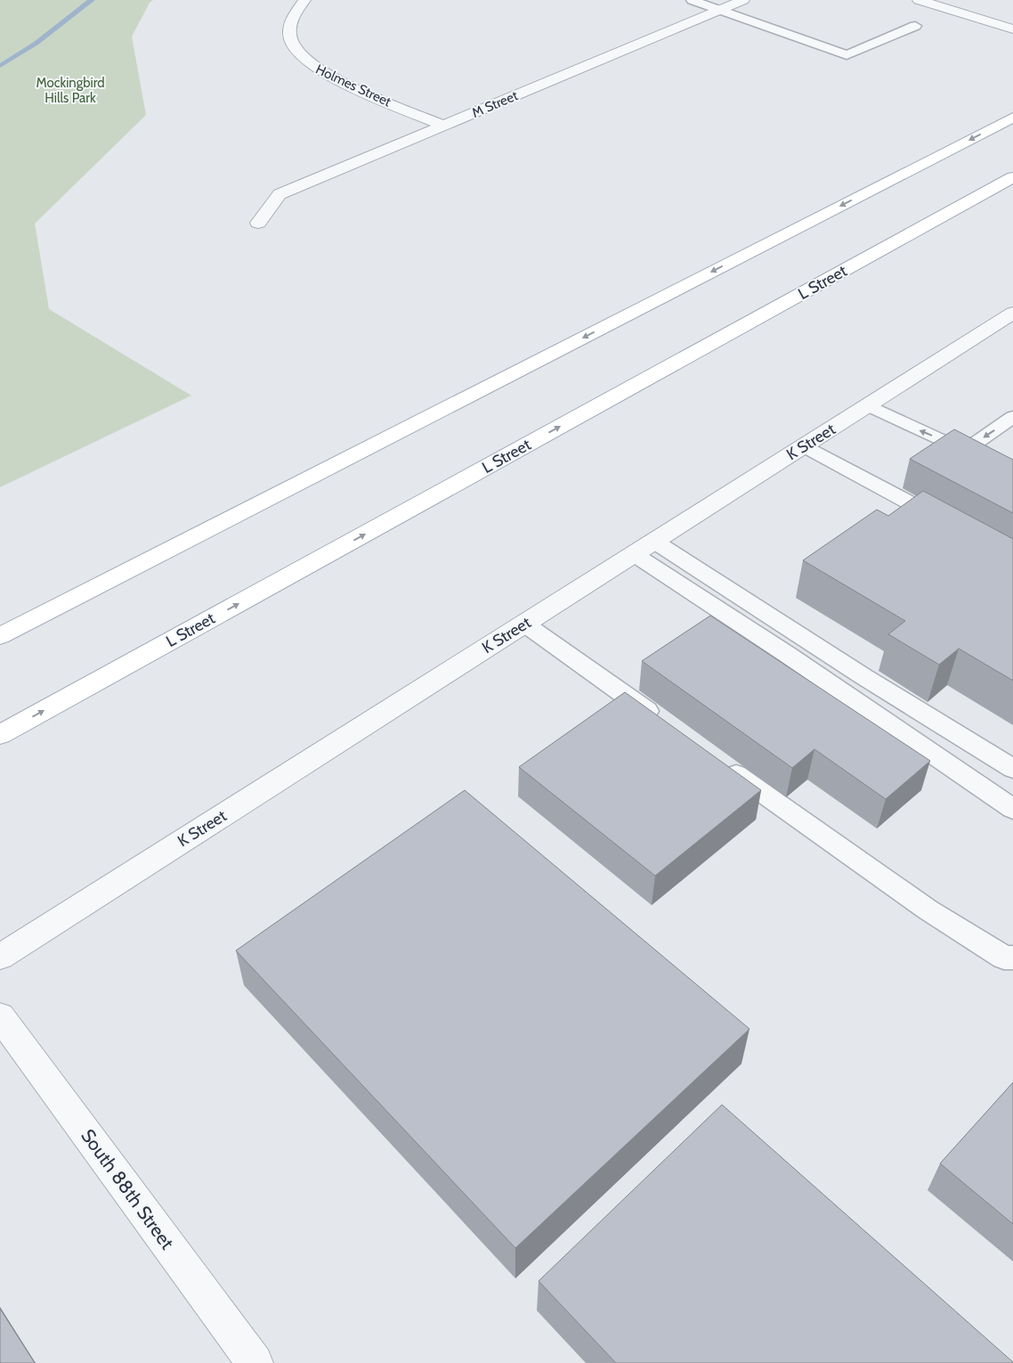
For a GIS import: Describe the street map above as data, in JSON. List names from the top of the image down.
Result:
{
  "streets": {
    "main road": ["L Street"],
    "street": [
      "Holmes Street",
      "M Street",
      "K Street",
      "South 88th Street"
    ]
  },
  "crossings": [
    ["Holmes Street", "M Street"]
  ],
  "parks": ["Mockingbird Hills Park"]
}
